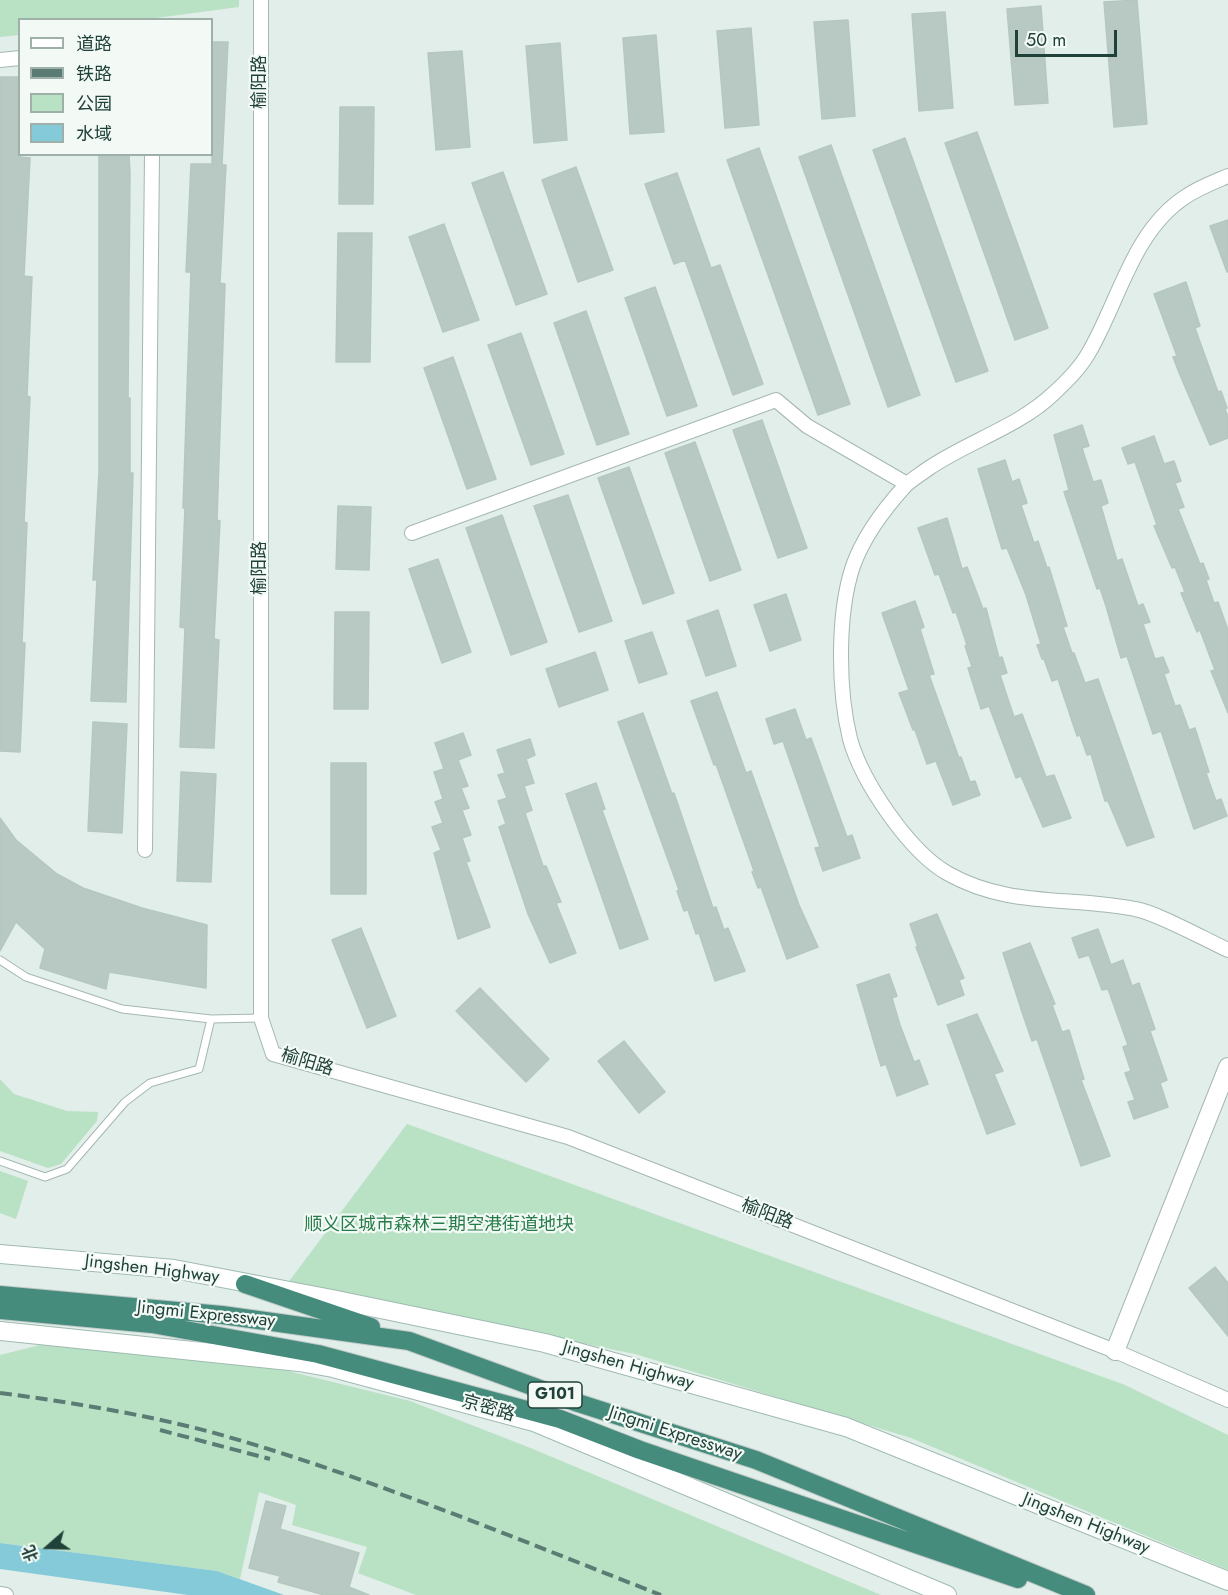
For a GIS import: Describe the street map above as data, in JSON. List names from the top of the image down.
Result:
{
  "streets": {
    "highway": ["Jingmi Expressway", "G101"],
    "main road": ["Jingshen Highway", "京密路"],
    "street": ["榆阳路"]
  },
  "parks": ["顺义区城市森林三期空港街道地块"],
  "legend": [
    "道路",
    "铁路",
    "公园",
    "水域"
  ],
  "scale_bar": "50 m",
  "north": "left"
}
